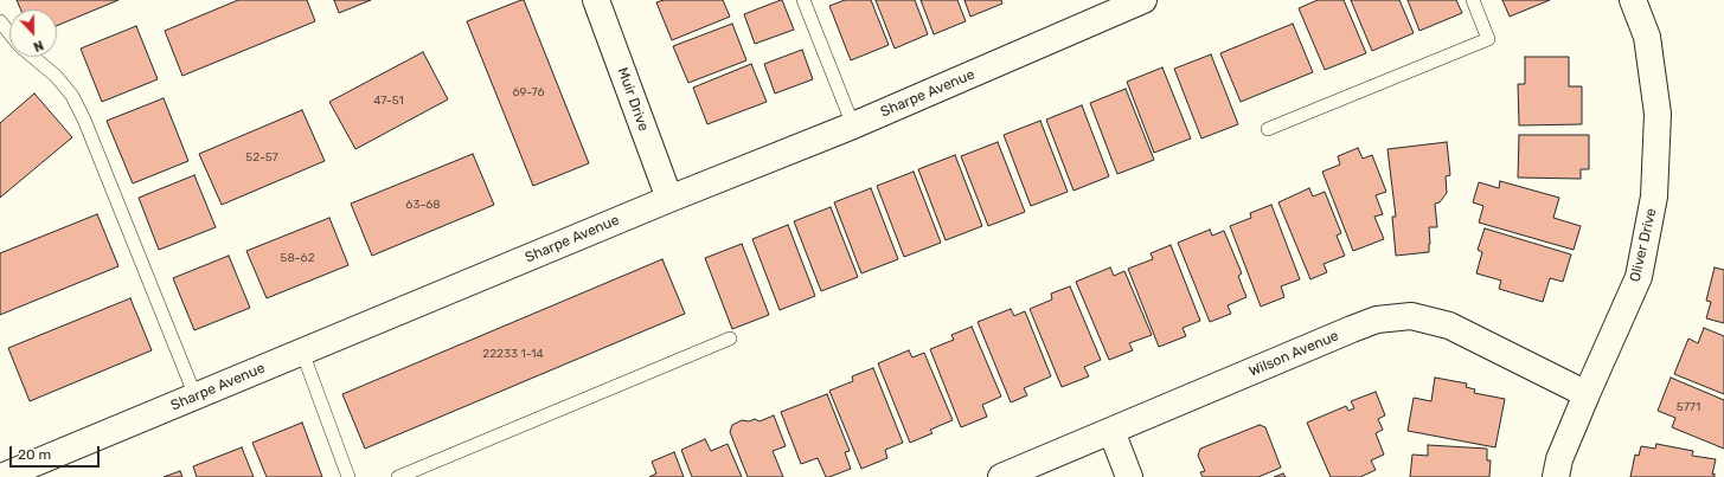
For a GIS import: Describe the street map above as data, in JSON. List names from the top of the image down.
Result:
{
  "streets": {
    "street": [
      "Sharpe Avenue",
      "Muir Drive",
      "Oliver Drive",
      "Wilson Avenue"
    ]
  },
  "crossings": [
    ["Sharpe Avenue", "Muir Drive"],
    ["Oliver Drive", "Wilson Avenue"]
  ],
  "house_numbers": [
    "69-76",
    "47-51",
    "52-57",
    "63-68",
    "58-62",
    "22233 1-14",
    "5771"
  ],
  "scale_bar": "20 m",
  "north": "bottom"
}
